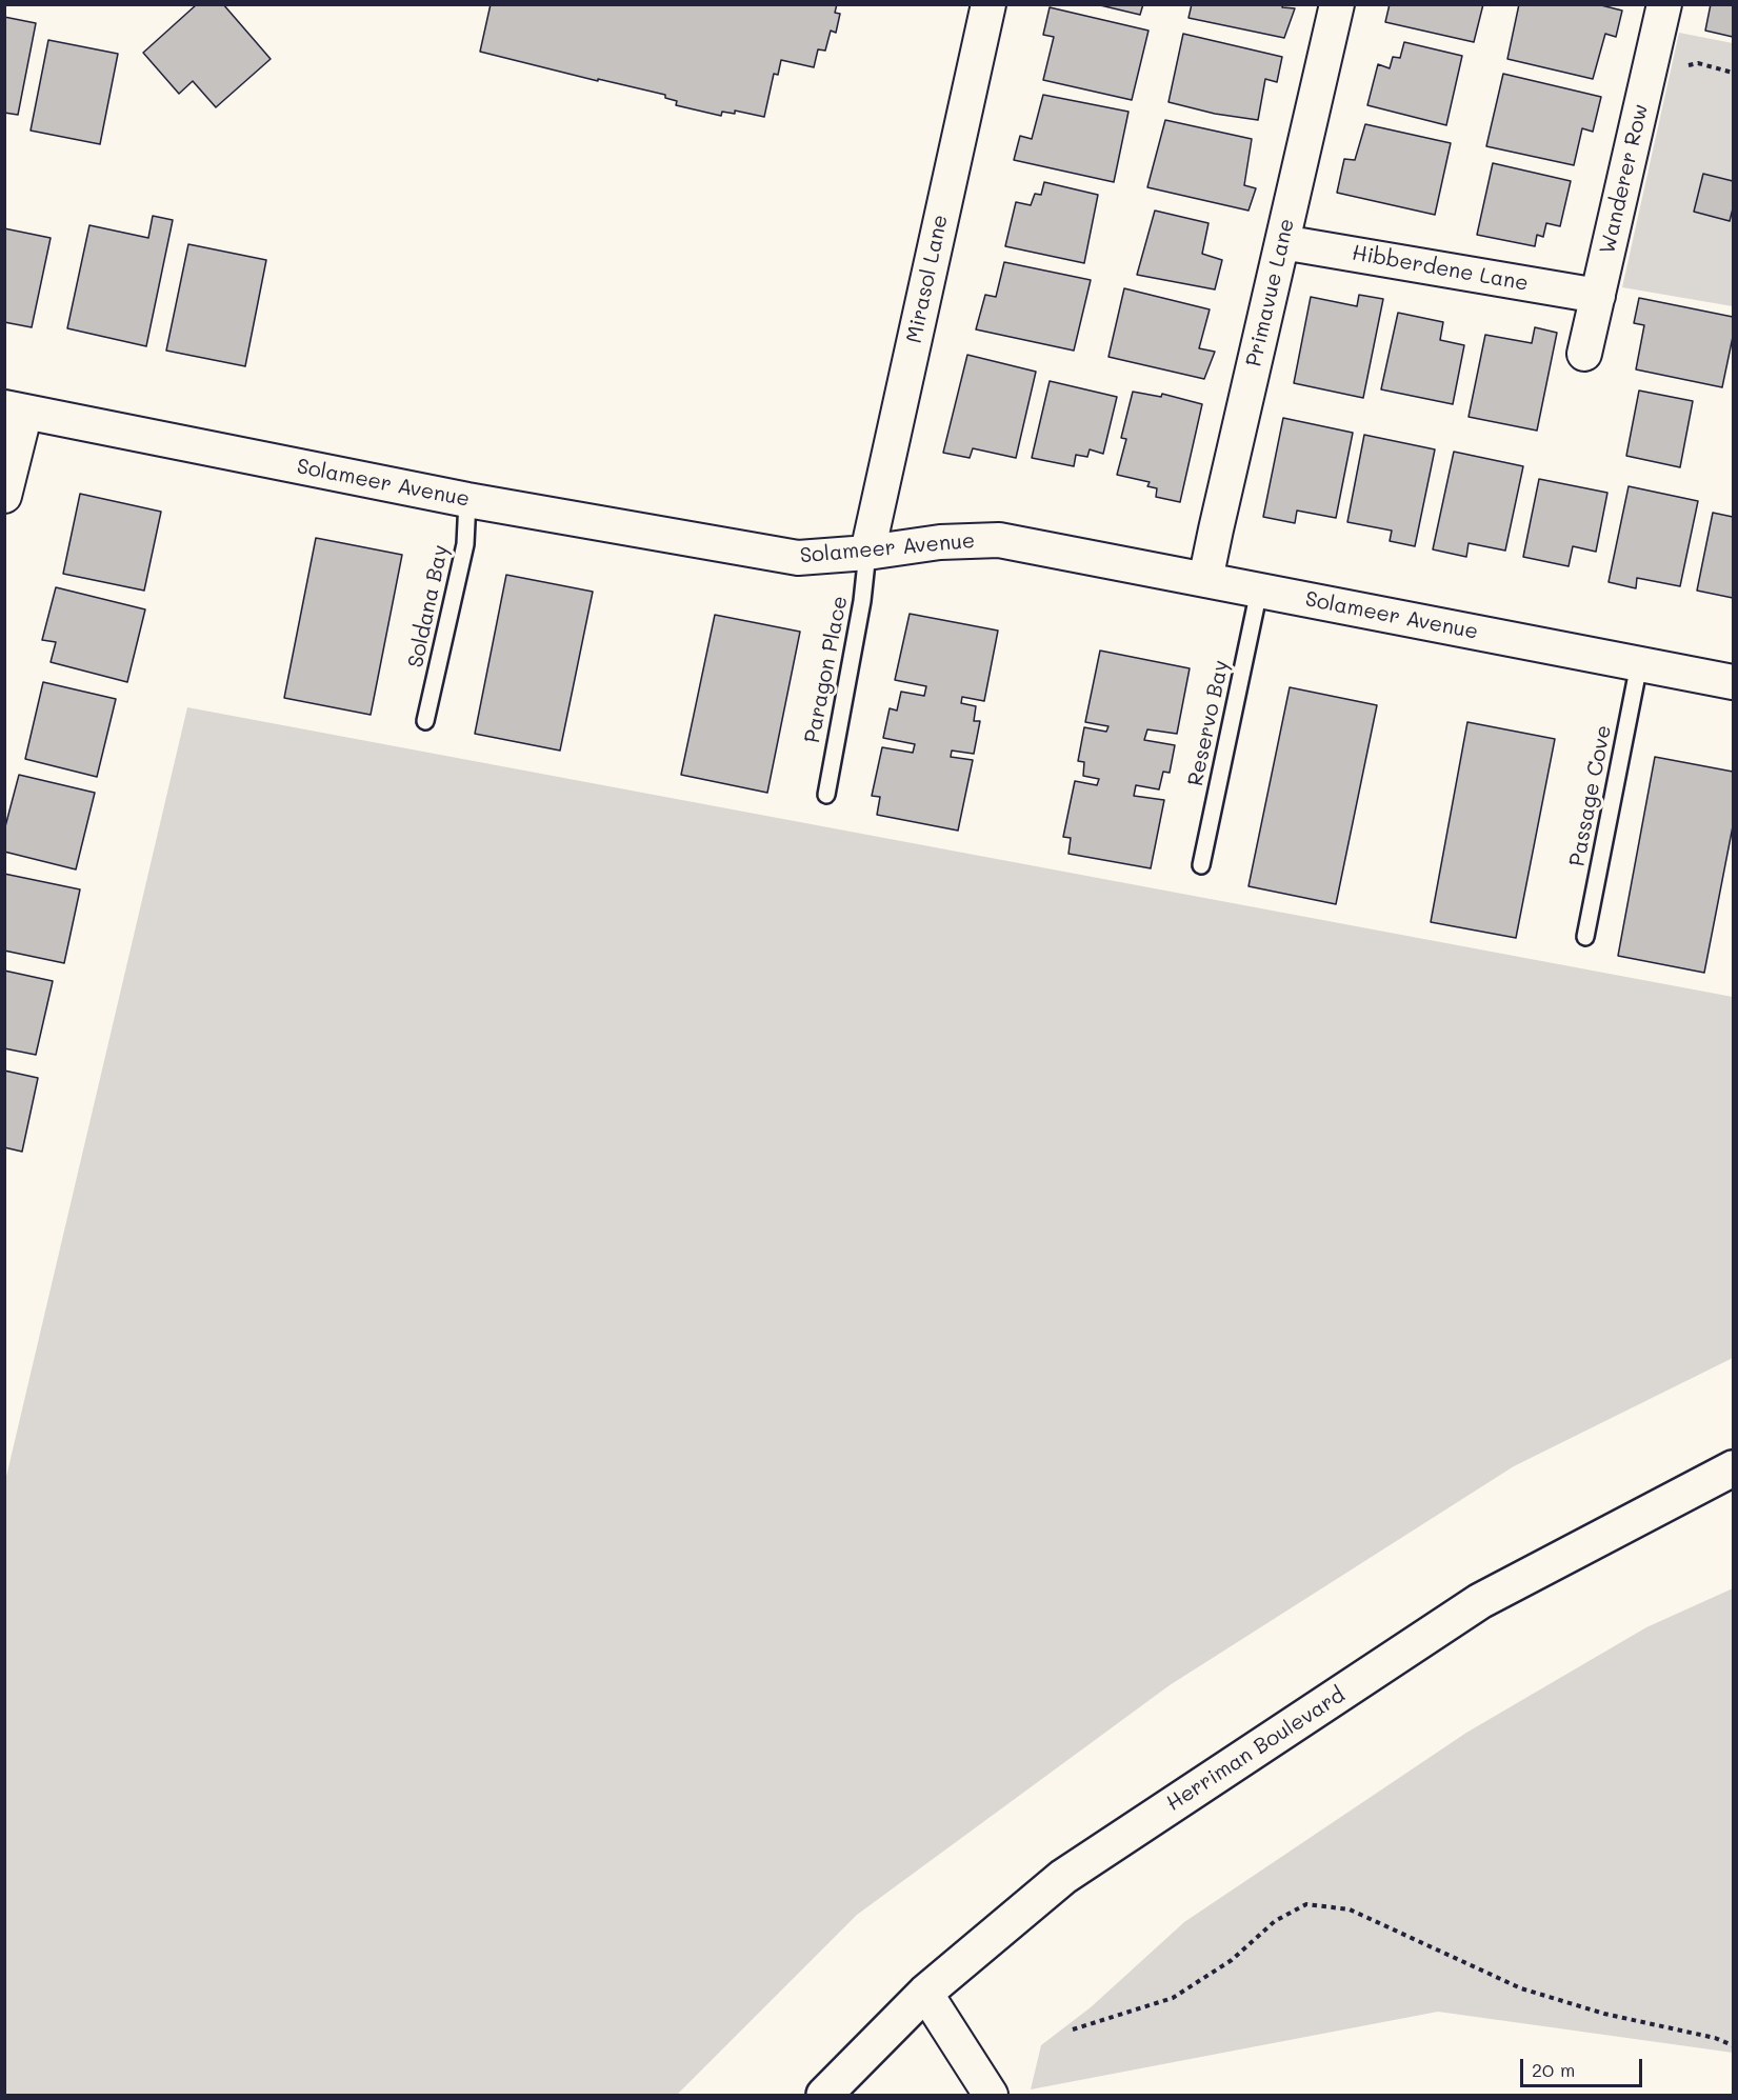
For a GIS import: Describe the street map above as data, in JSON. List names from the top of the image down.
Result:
{
  "streets": {
    "main road": ["Herriman Boulevard"],
    "street": [
      "Wanderer Row",
      "Hibberdene Lane",
      "Mirasol Lane",
      "Primavue Lane",
      "Solameer Avenue"
    ],
    "lane": [
      "Soldana Bay",
      "Paragon Place",
      "Reservo Bay",
      "Passage Cove"
    ]
  },
  "crossings": [
    ["Wanderer Row", "Hibberdene Lane"],
    ["Hibberdene Lane", "Primavue Lane"],
    ["Mirasol Lane", "Solameer Avenue"],
    ["Mirasol Lane", "Paragon Place"],
    ["Primavue Lane", "Solameer Avenue"],
    ["Solameer Avenue", "Soldana Bay"],
    ["Solameer Avenue", "Paragon Place"],
    ["Solameer Avenue", "Reservo Bay"],
    ["Solameer Avenue", "Passage Cove"]
  ],
  "scale_bar": "20 m"
}
